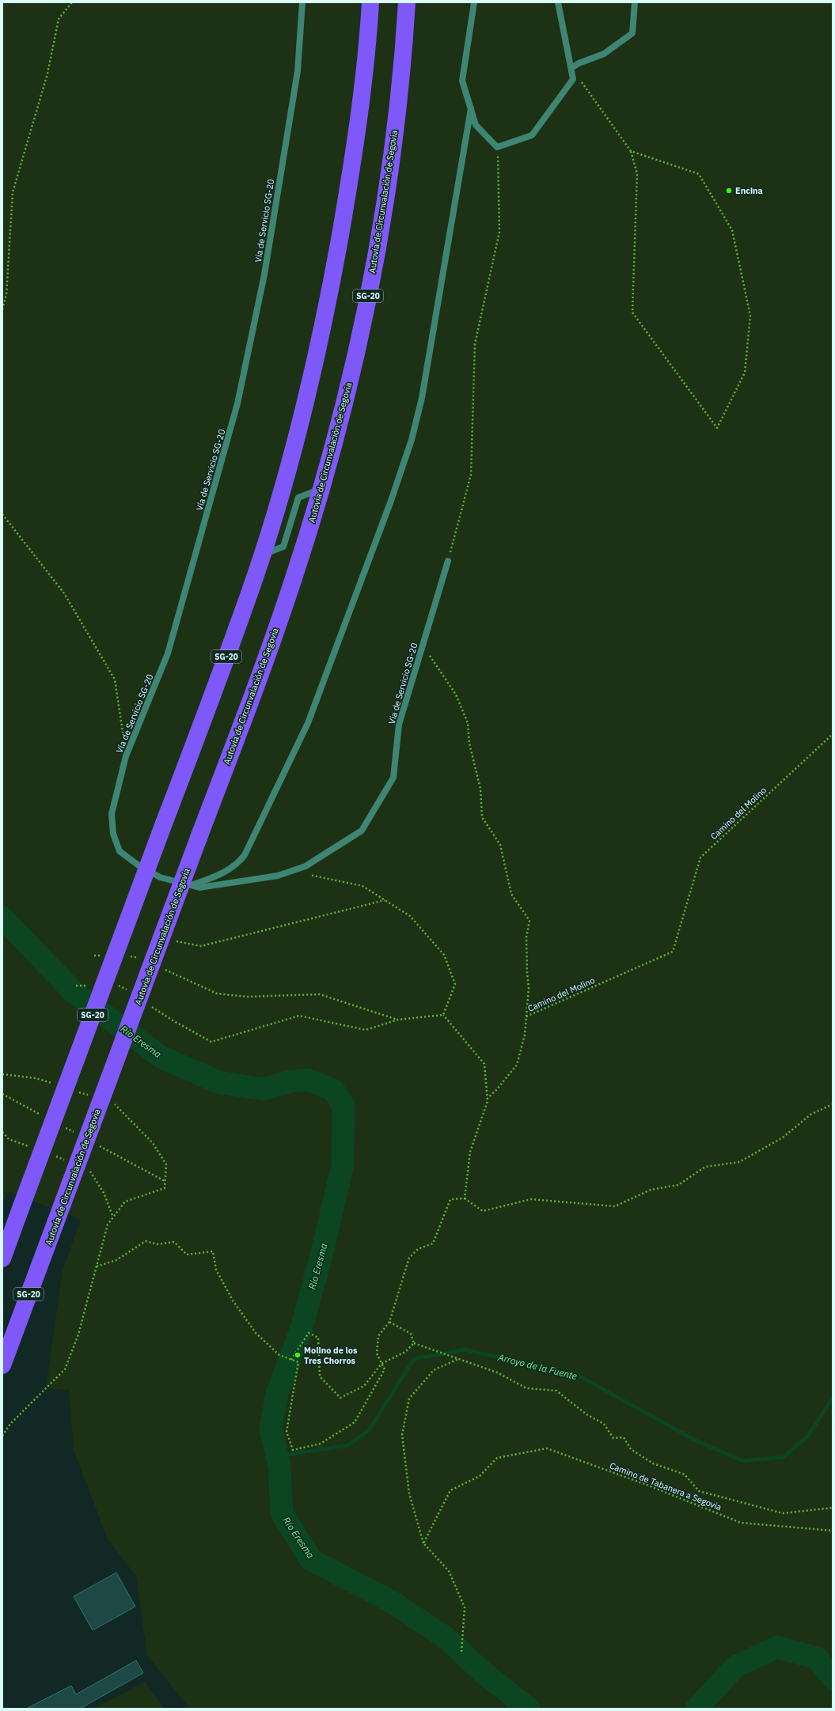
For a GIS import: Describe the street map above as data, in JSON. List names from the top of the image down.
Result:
{
  "streets": {
    "highway": ["Autovía de Circunvalación de Segovia", "SG-20"],
    "street": ["Vía de Servicio SG-20"],
    "path": ["Camino del Molino", "Camino de Tabanera a Segovia"]
  },
  "water": ["Río Eresma", "Arroyo de la Fuente"],
  "places": ["Encina", "Molino de los Tres Chorros"]
}
